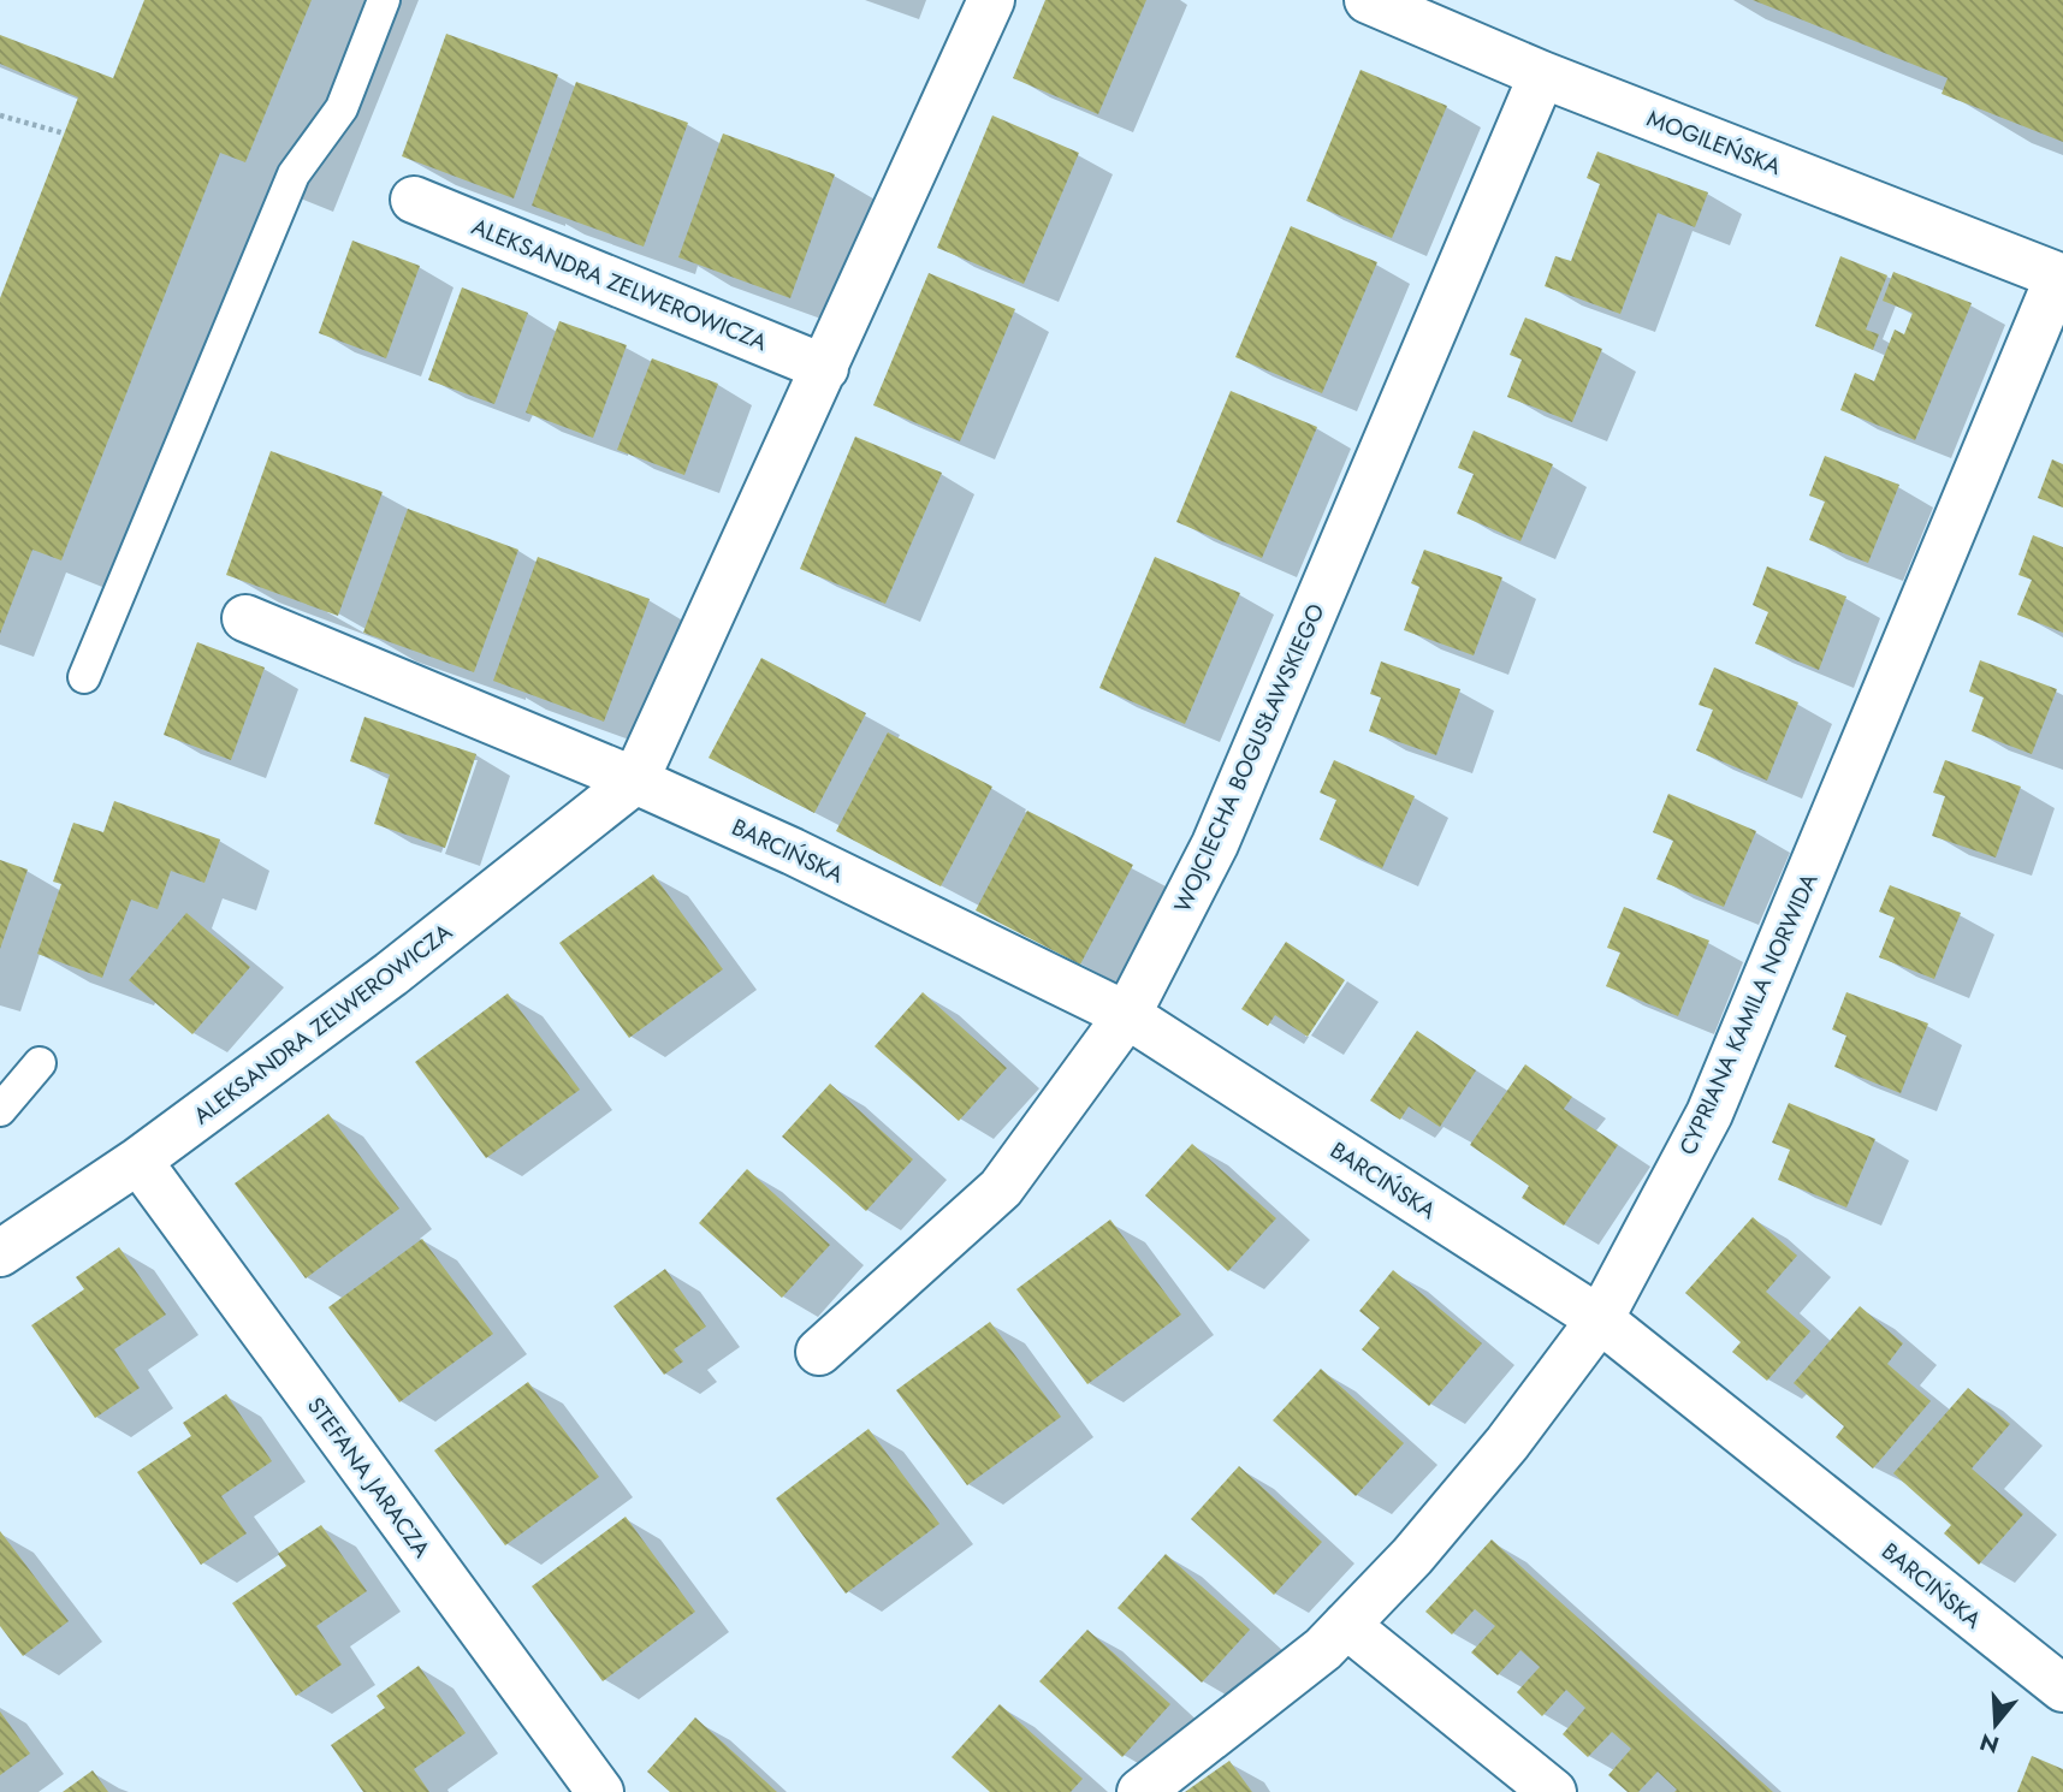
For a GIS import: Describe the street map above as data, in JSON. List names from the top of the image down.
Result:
{
  "streets": {
    "street": [
      "MOGILEŃSKA",
      "ALEKSANDRA ZELWEROWICZA",
      "WOJCIECHA BOGUSŁAWSKIEGO",
      "BARCIŃSKA",
      "CYPRIANA KAMILA NORWIDA",
      "STEFANA JARACZA"
    ]
  },
  "crossings": [
    ["MOGILEŃSKA", "WOJCIECHA BOGUSŁAWSKIEGO"],
    ["MOGILEŃSKA", "CYPRIANA KAMILA NORWIDA"],
    ["ALEKSANDRA ZELWEROWICZA", "BARCIŃSKA"],
    ["ALEKSANDRA ZELWEROWICZA", "STEFANA JARACZA"],
    ["WOJCIECHA BOGUSŁAWSKIEGO", "BARCIŃSKA"],
    ["BARCIŃSKA", "CYPRIANA KAMILA NORWIDA"]
  ],
  "north": "bottom"
}
